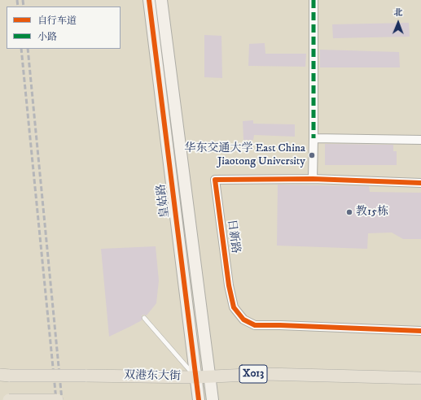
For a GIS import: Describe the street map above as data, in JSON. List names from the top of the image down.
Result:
{
  "streets": {
    "main road": ["X013", "双港东大街"],
    "street": ["皇姑路", "日新路"]
  },
  "crossings": [
    ["皇姑路", "双港东大街"]
  ],
  "places": ["华东交通大学 East China Jiaotong University", "教15栋"],
  "legend": ["自行车道", "小路"],
  "north": "top"
}
